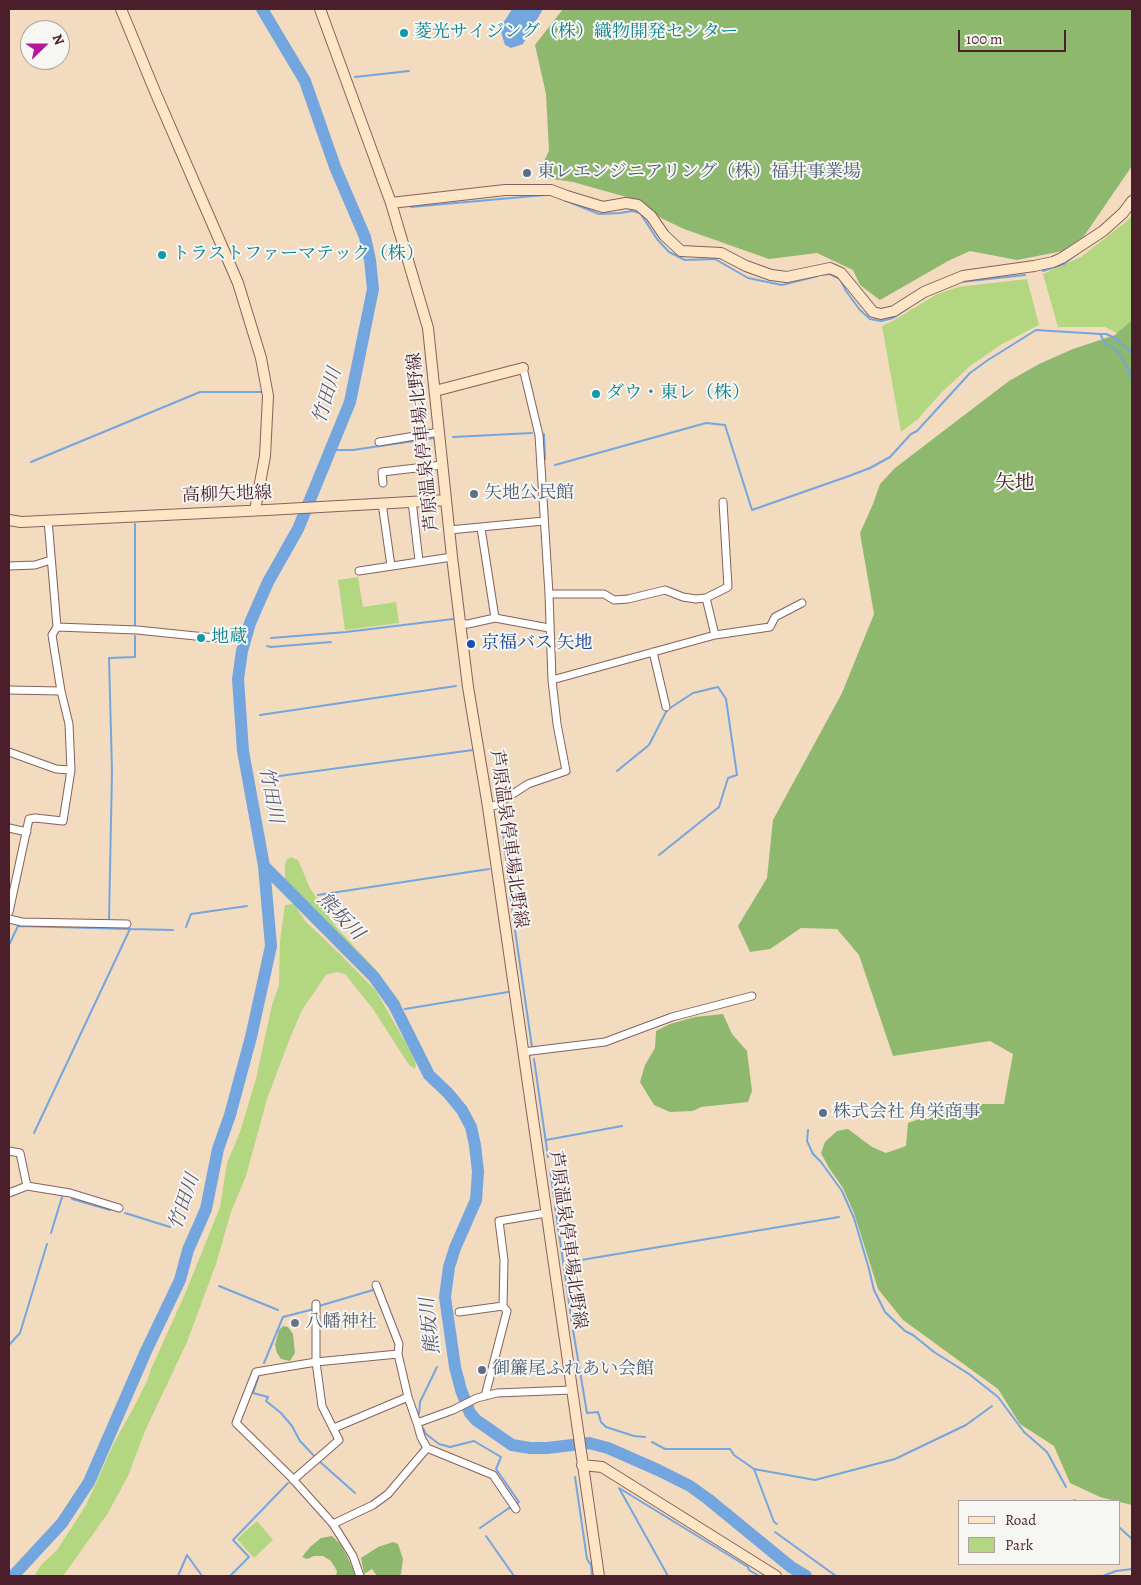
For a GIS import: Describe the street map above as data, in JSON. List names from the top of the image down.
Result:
{
  "streets": {
    "main road": ["芦原温泉停車場北野線", "高柳矢地線"]
  },
  "crossings": [
    ["芦原温泉停車場北野線", "高柳矢地線"]
  ],
  "districts": ["矢地"],
  "water": ["竹田川", "熊坂川"],
  "places": [
    "菱光サイジング（株）織物開発センター",
    "東レエンジニアリング（株）福井事業場",
    "トラストファーマテック（株）",
    "ダウ・東レ（株）",
    "矢地公民館",
    "地蔵",
    "京福バス 矢地",
    "株式会社 角栄商事",
    "八幡神社",
    "御簾尾ふれあい会館"
  ],
  "legend": ["Road", "Park"],
  "scale_bar": "100 m",
  "north": "right"
}
